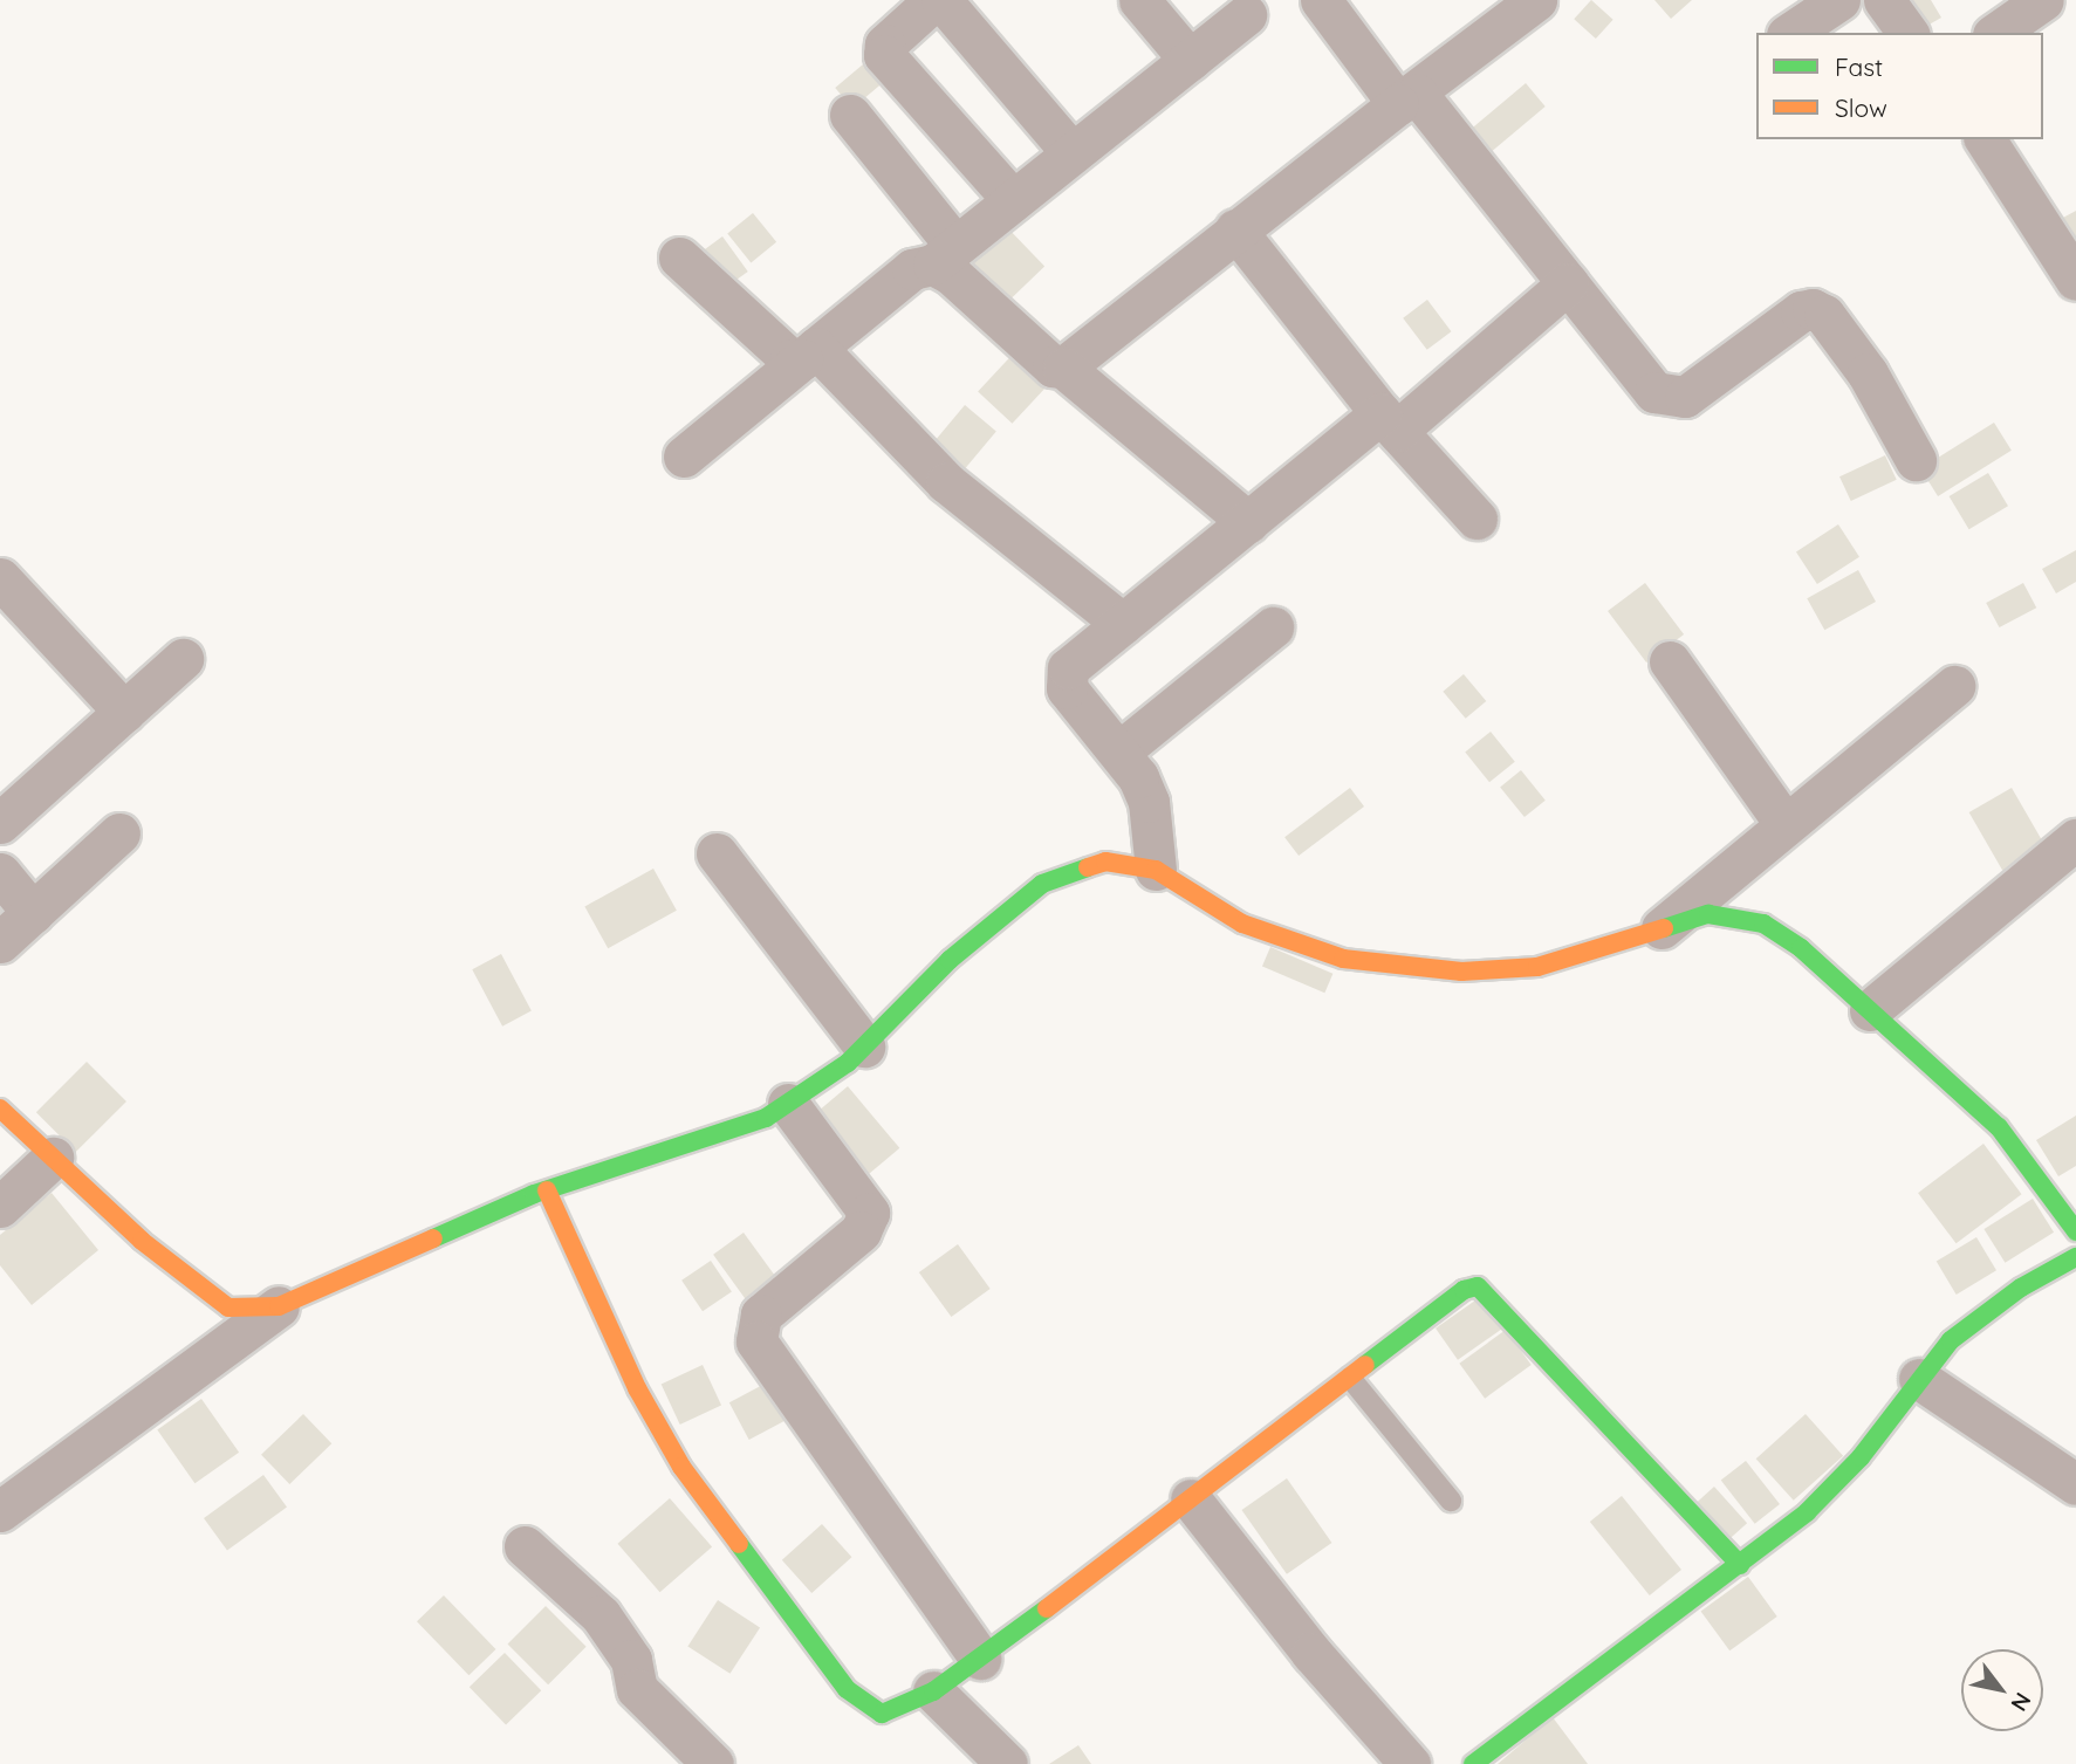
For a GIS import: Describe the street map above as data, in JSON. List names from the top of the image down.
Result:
{
  "legend": ["Fast", "Slow"],
  "north": "bottom right"
}
